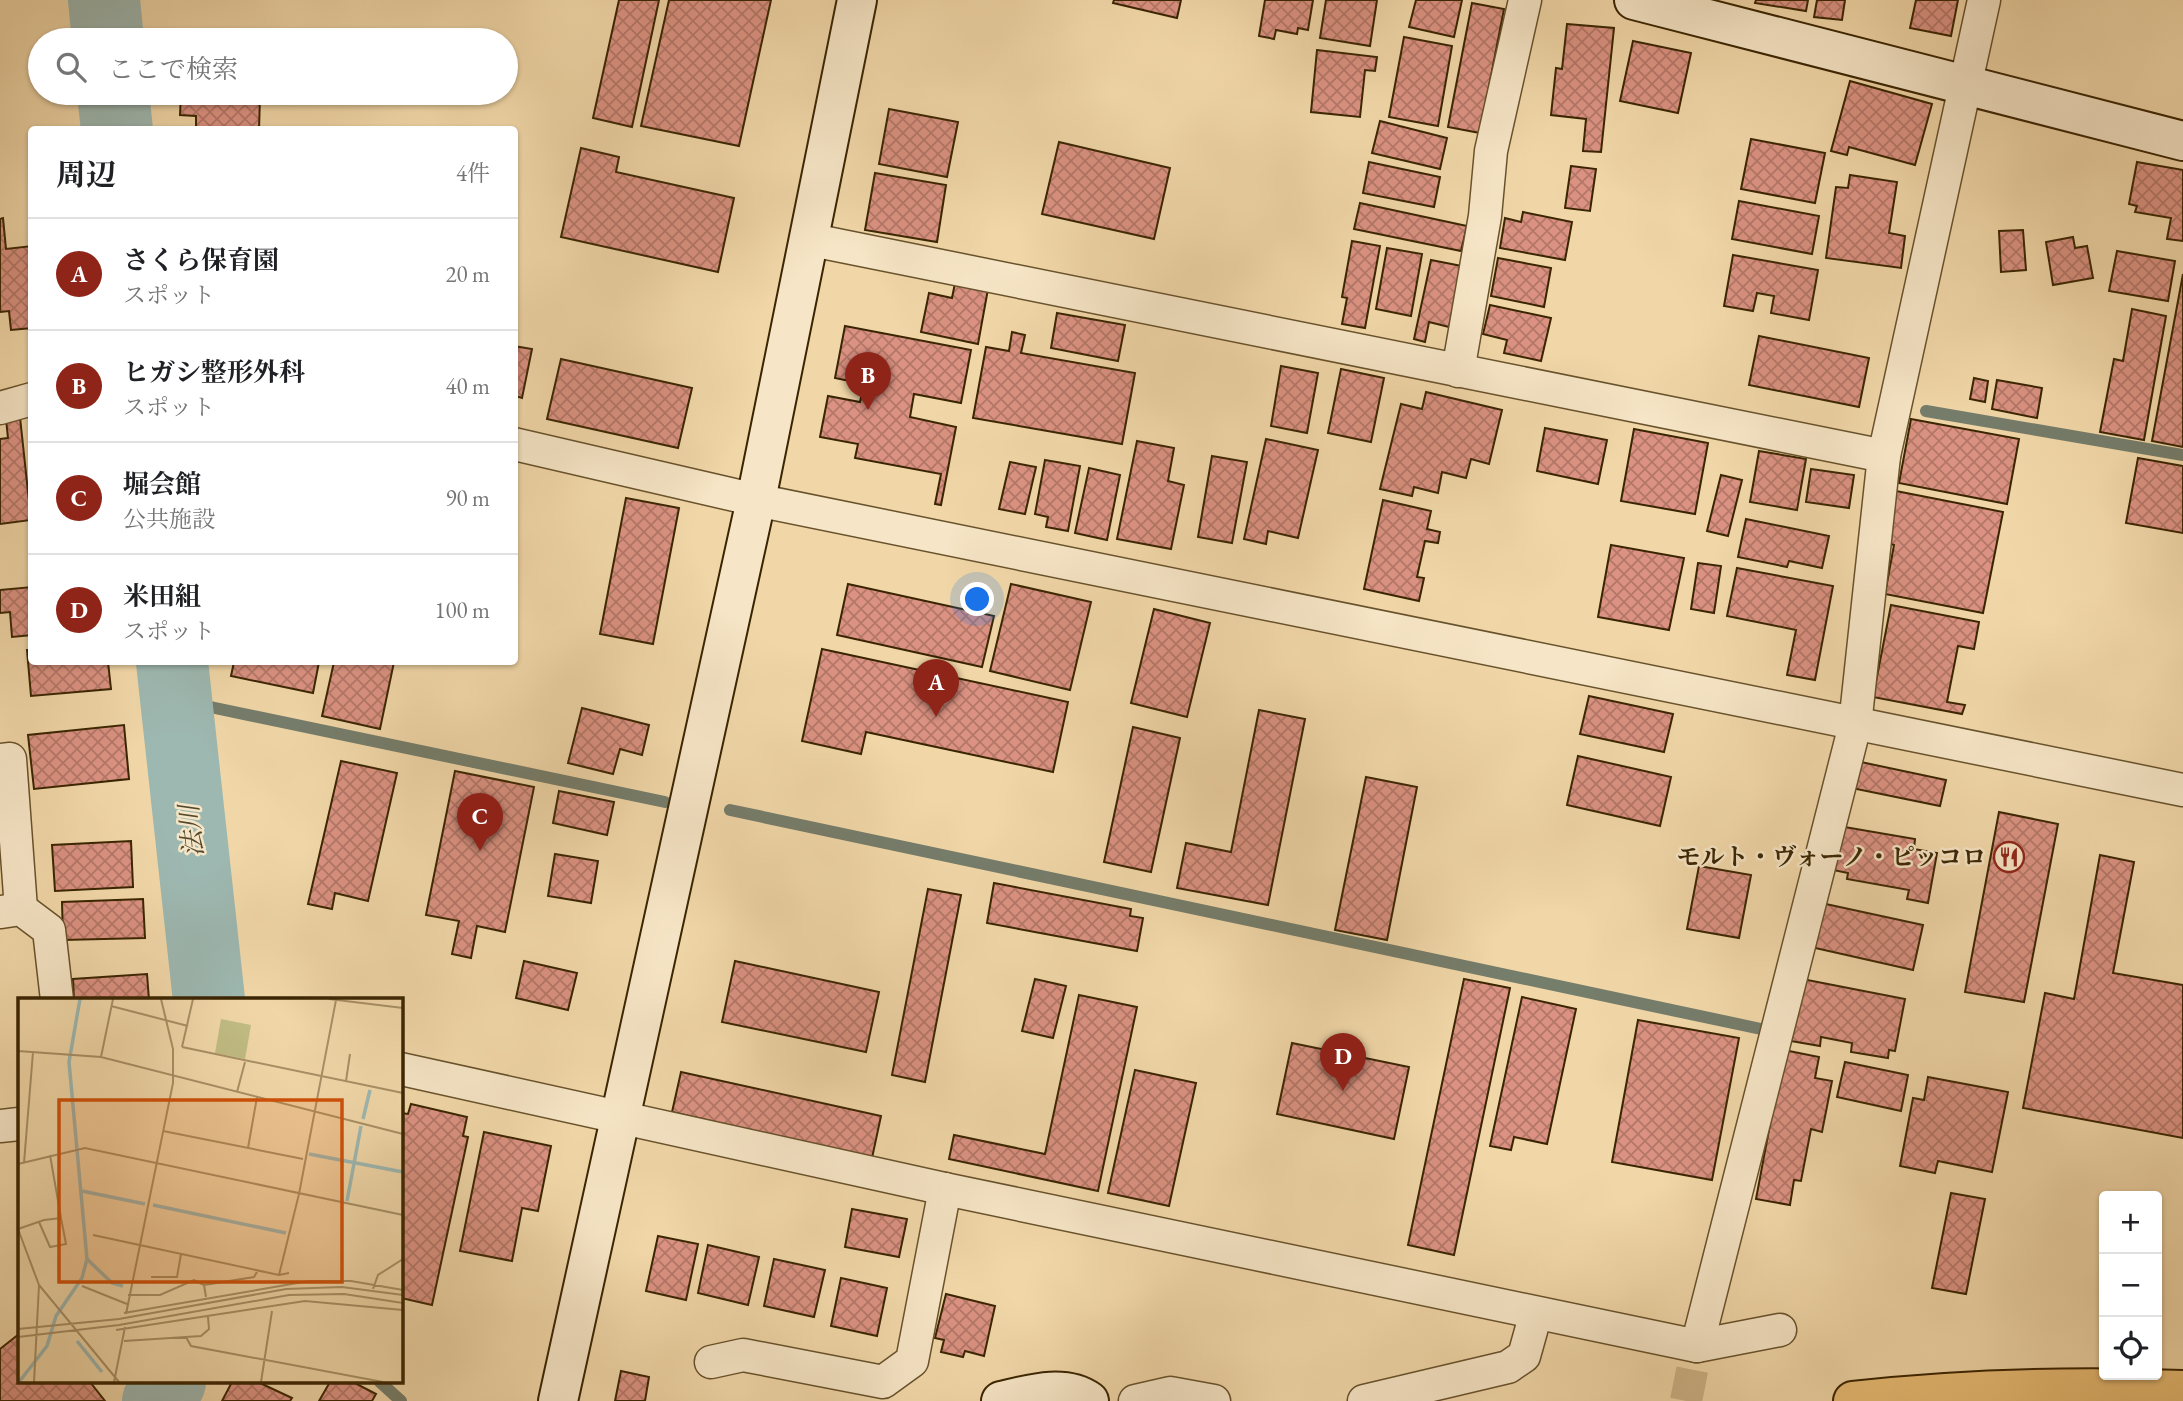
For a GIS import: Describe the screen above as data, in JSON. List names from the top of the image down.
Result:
{
  "water": ["法川"],
  "places": {
    "restaurant": ["モルト・ヴォーノ・ピッコロ"]
  },
  "page": {
    "search": "ここで検索",
    "heading": ["周辺", "4件"],
    "list": [
      {
        "mark": "A",
        "name": "さくら保育園",
        "note": "スポット",
        "value": "20 m"
      },
      {
        "mark": "B",
        "name": "ヒガシ整形外科",
        "note": "スポット",
        "value": "40 m"
      },
      {
        "mark": "C",
        "name": "堀会館",
        "note": "公共施設",
        "value": "90 m"
      },
      {
        "mark": "D",
        "name": "米田組",
        "note": "スポット",
        "value": "100 m"
      }
    ],
    "pins": [
      "B",
      "A",
      "C",
      "D"
    ],
    "map_buttons": ["+", "−"]
  }
}
